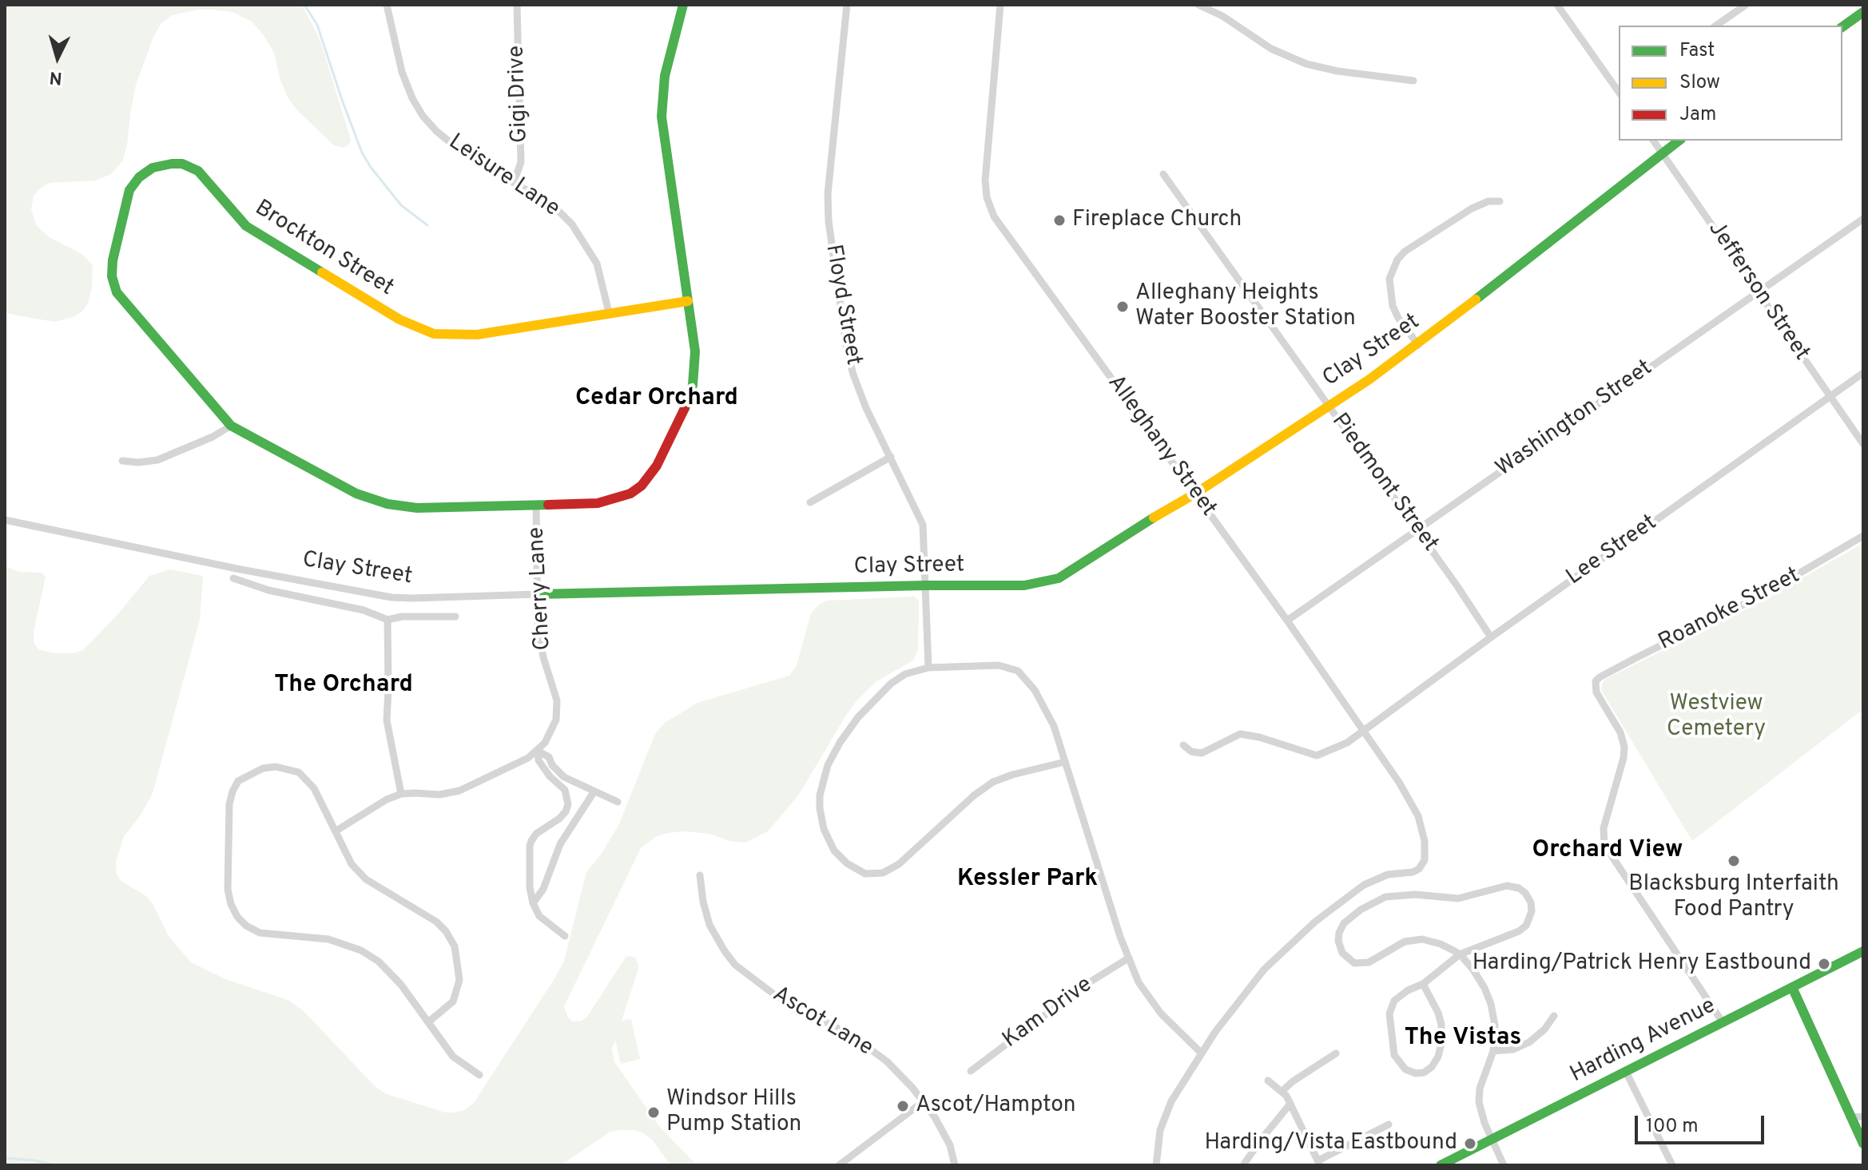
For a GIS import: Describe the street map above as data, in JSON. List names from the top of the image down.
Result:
{
  "streets": {
    "street": [
      "Gigi Drive",
      "Leisure Lane",
      "Brockton Street",
      "Jefferson Street",
      "Floyd Street",
      "Clay Street",
      "Washington Street",
      "Alleghany Street",
      "Piedmont Street",
      "Lee Street",
      "Cherry Lane",
      "Roanoke Street",
      "Kam Drive",
      "Ascot Lane",
      "Harding Avenue"
    ]
  },
  "crossings": [
    ["Gigi Drive", "Leisure Lane"],
    ["Leisure Lane", "Brockton Street"],
    ["Brockton Street", "Cherry Lane"],
    ["Jefferson Street", "Clay Street"],
    ["Jefferson Street", "Washington Street"],
    ["Jefferson Street", "Lee Street"],
    ["Floyd Street", "Clay Street"],
    ["Clay Street", "Alleghany Street"],
    ["Clay Street", "Piedmont Street"],
    ["Clay Street", "Cherry Lane"],
    ["Washington Street", "Alleghany Street"],
    ["Washington Street", "Piedmont Street"],
    ["Alleghany Street", "Lee Street"],
    ["Piedmont Street", "Lee Street"],
    ["Roanoke Street", "Harding Avenue"]
  ],
  "districts": [
    "Cedar Orchard",
    "The Orchard",
    "Orchard View",
    "Kessler Park",
    "The Vistas"
  ],
  "parks": ["Westview Cemetery"],
  "places": [
    "Fireplace Church",
    "Alleghany Heights Water Booster Station",
    "Blacksburg Interfaith Food Pantry",
    "Harding/Patrick Henry Eastbound",
    "Ascot/Hampton",
    "Windsor Hills Pump Station",
    "Harding/Vista Eastbound"
  ],
  "legend": ["Fast", "Slow", "Jam"],
  "scale_bar": "100 m",
  "north": "bottom"
}
